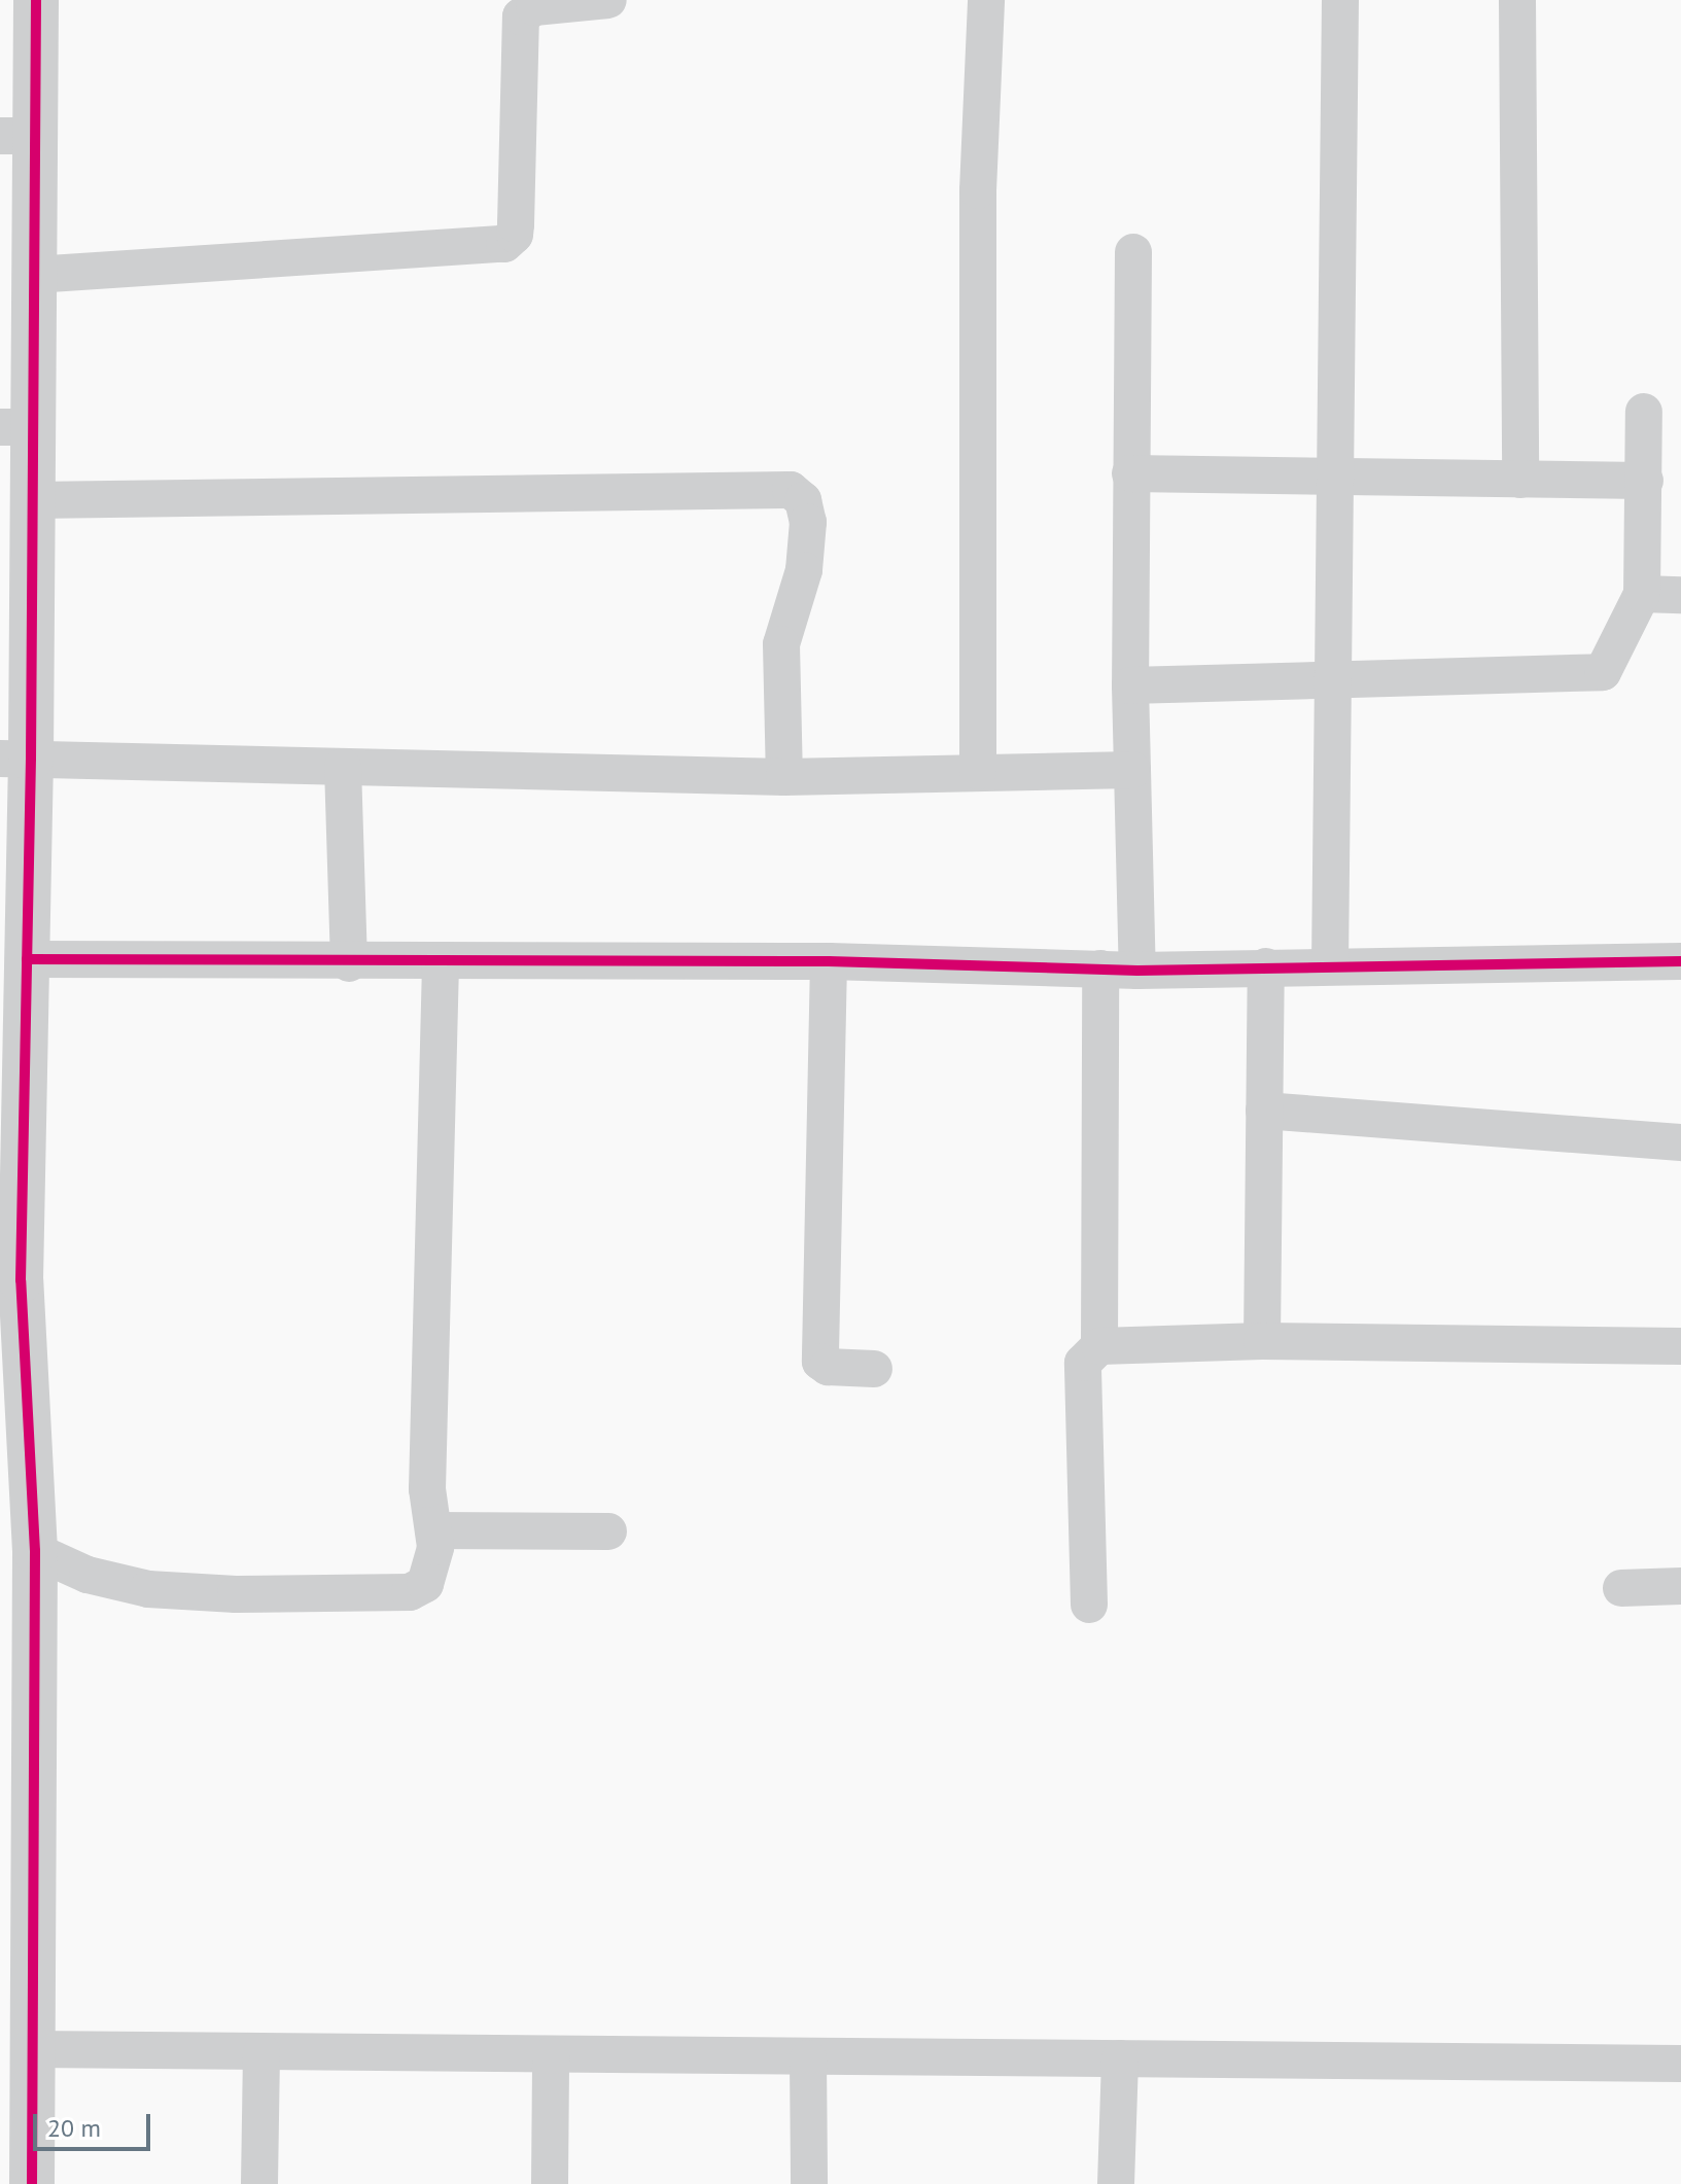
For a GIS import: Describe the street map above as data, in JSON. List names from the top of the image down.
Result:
{
  "scale_bar": "20 m"
}
